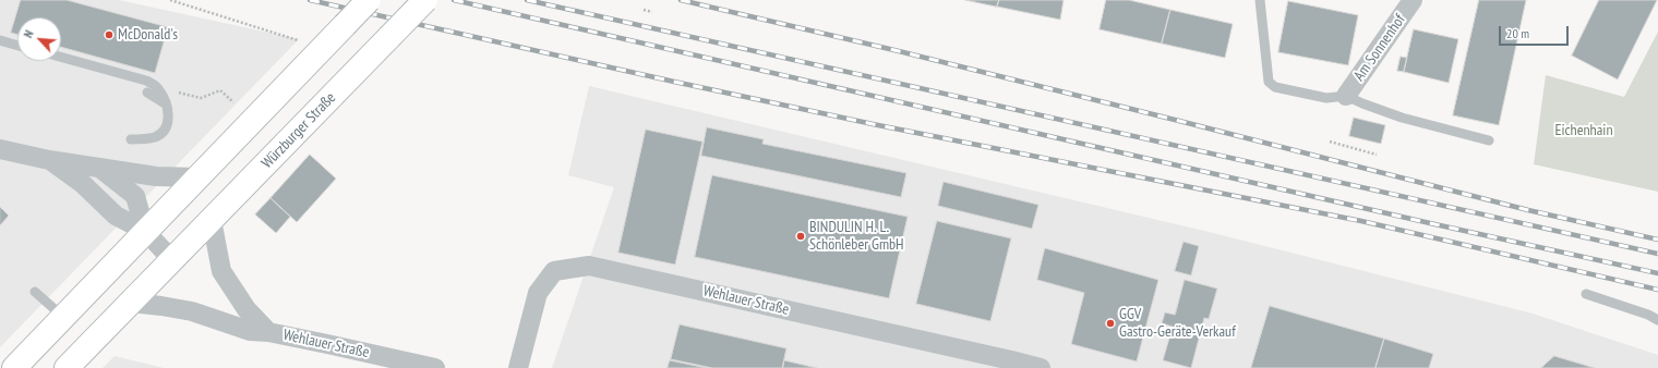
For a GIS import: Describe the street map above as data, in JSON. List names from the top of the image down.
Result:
{
  "streets": {
    "main road": ["Würzburger Straße"],
    "street": ["Am Sonnenhof", "Wehlauer Straße"]
  },
  "crossings": [
    ["Würzburger Straße", "Wehlauer Straße"]
  ],
  "parks": ["Eichenhain"],
  "places": ["McDonald's", "BINDULIN H. L. Schönleber GmbH", "GGV Gastro-Geräte-Verkauf"],
  "scale_bar": "20 m",
  "north": "top left"
}
